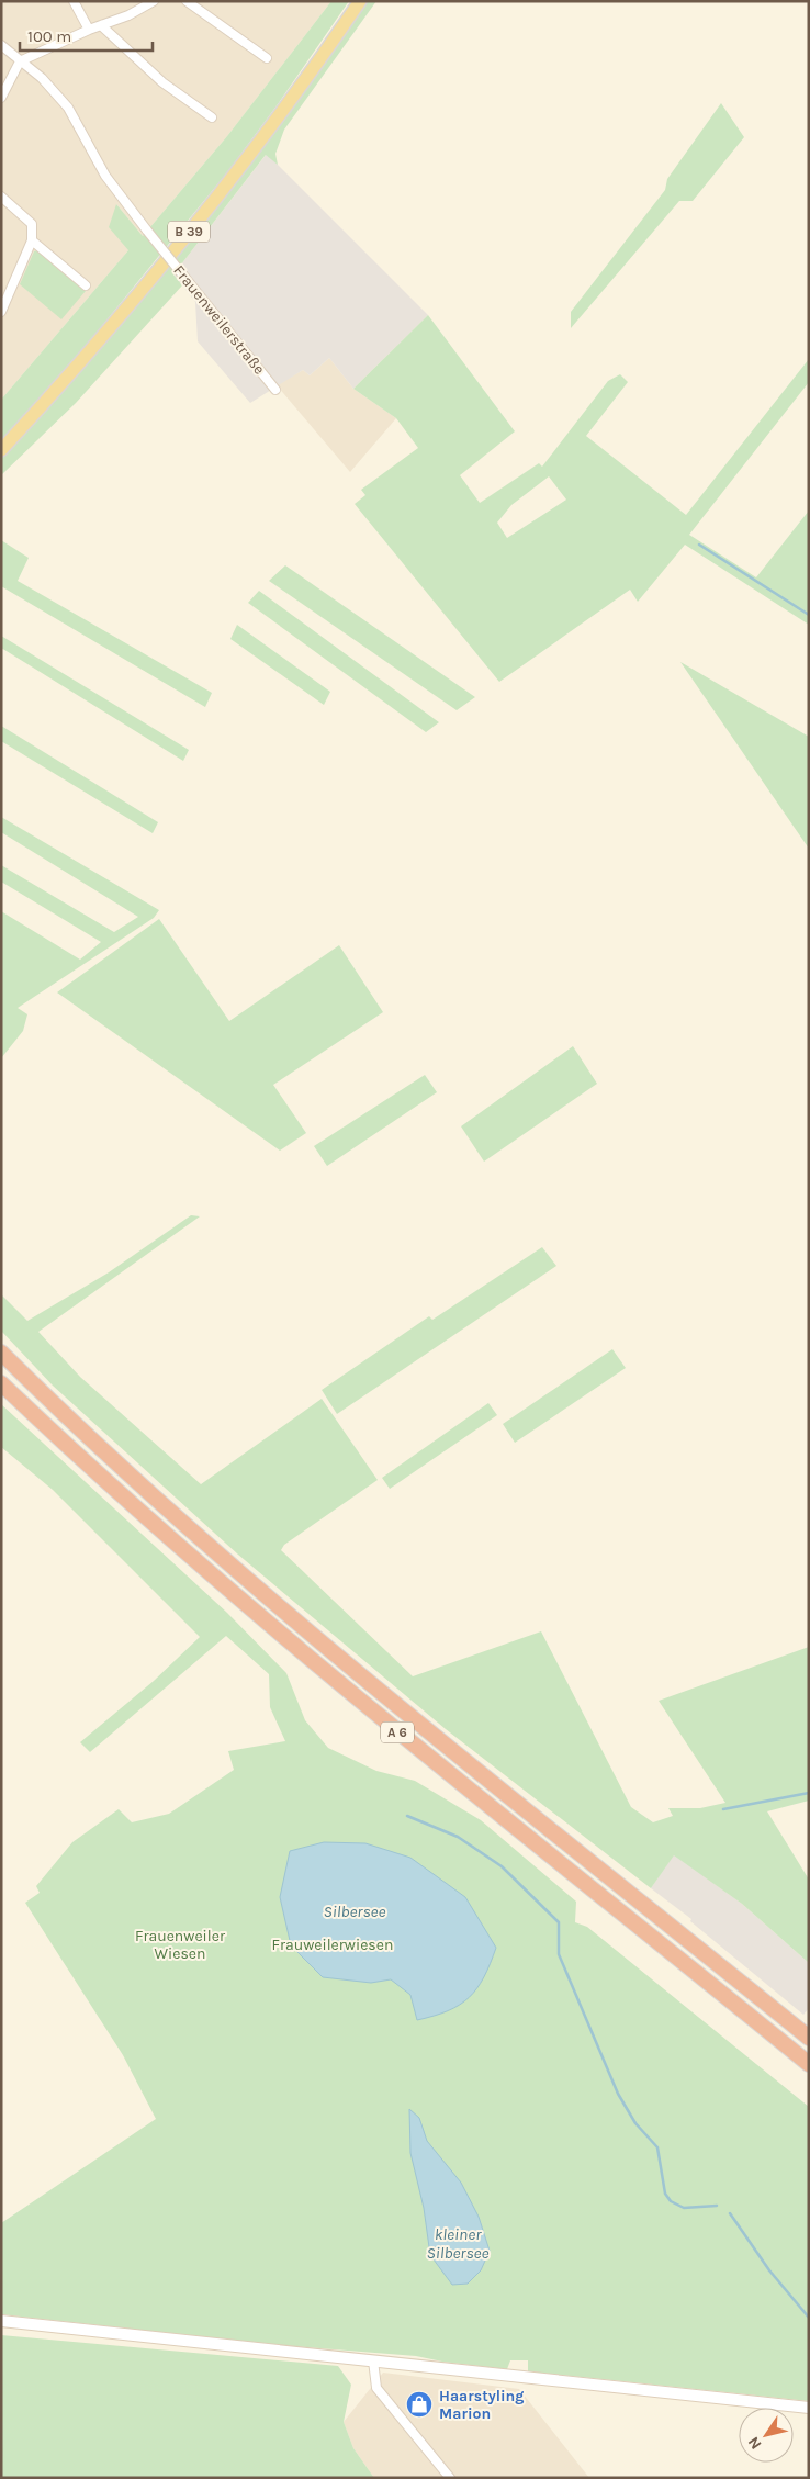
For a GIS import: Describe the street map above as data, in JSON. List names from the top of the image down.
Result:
{
  "streets": {
    "highway": ["A 6"],
    "main road": ["B 39"],
    "street": ["Frauenweilerstraße"]
  },
  "water": ["Silbersee", "kleiner Silbersee"],
  "parks": ["Frauenweiler Wiesen", "Frauweilerwiesen"],
  "places": {
    "shop": ["Haarstyling Marion"]
  },
  "scale_bar": "100 m",
  "north": "bottom left"
}
